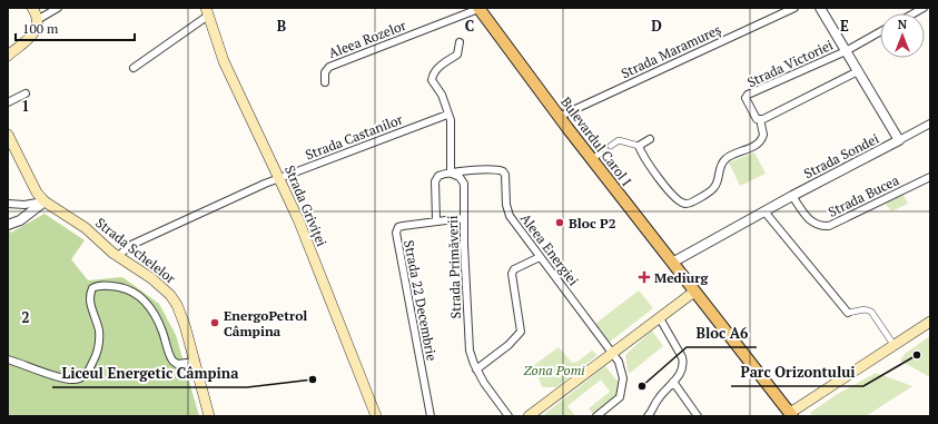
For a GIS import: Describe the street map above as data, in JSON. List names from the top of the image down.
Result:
{
  "streets": {
    "main road": ["Bulevardul Carol I", "Strada Griviței", "Strada Schelelor"],
    "street": [
      "Aleea Rozelor",
      "Strada Maramureș",
      "Strada Victoriei",
      "Strada Castanilor",
      "Strada Sondei",
      "Strada Bucea",
      "Aleea Energiei",
      "Strada Primăverii",
      "Strada 22 Decembrie"
    ]
  },
  "crossings": [
    ["Aleea Rozelor", "Bulevardul Carol I"],
    ["Strada Maramureș", "Bulevardul Carol I"],
    ["Strada Castanilor", "Strada Griviței"],
    ["Strada Castanilor", "Strada Schelelor"],
    ["Bulevardul Carol I", "Strada Sondei"],
    ["Strada Sondei", "Strada Bucea"],
    ["Aleea Energiei", "Strada Primăverii"],
    ["Strada Primăverii", "Strada 22 Decembrie"]
  ],
  "parks": ["Zona Pomi"],
  "places": {
    "other": [
      "Bloc P2",
      "EnergoPetrol Câmpina",
      "Parc Orizontului",
      "Liceul Energetic Câmpina",
      "Bloc A6"
    ],
    "health": ["Mediurg"]
  },
  "scale_bar": "100 m",
  "north": "top",
  "grid": {
    "columns": [
      "B",
      "C",
      "D",
      "E"
    ],
    "rows": ["1", "2"]
  }
}
